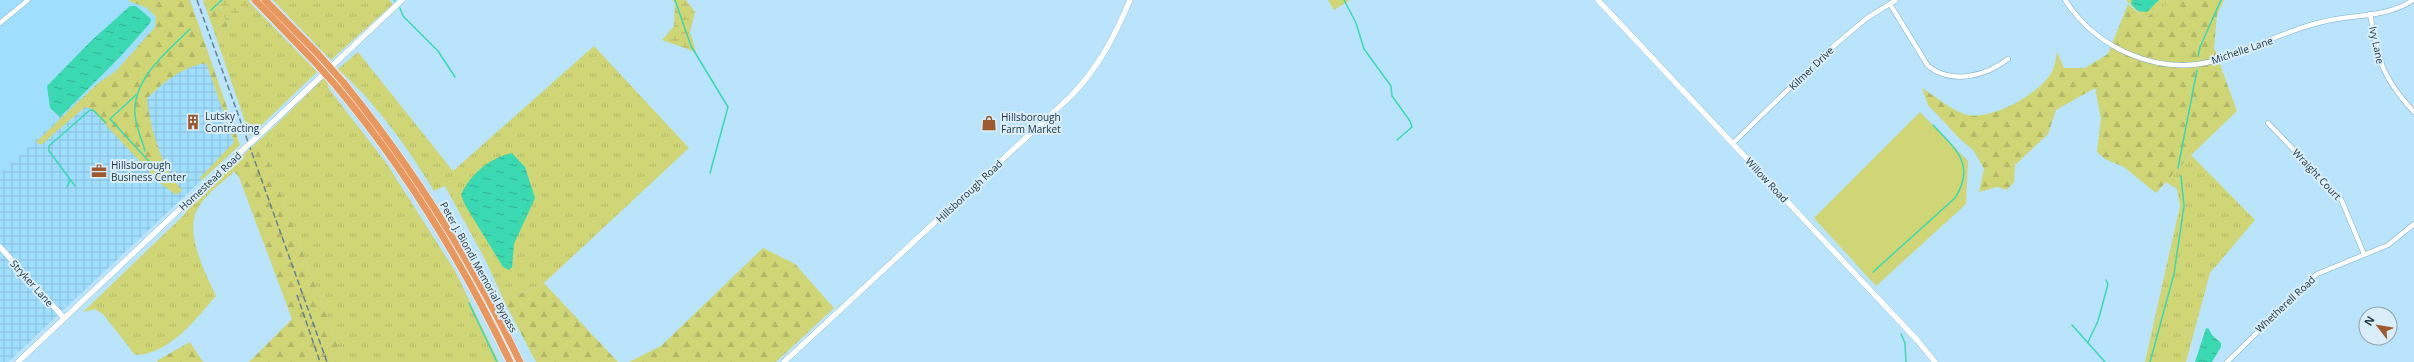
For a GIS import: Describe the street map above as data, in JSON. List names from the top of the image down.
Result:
{
  "streets": {
    "highway": ["Peter J. Biondi Memorial Bypass"],
    "street": [
      "Ivy Lane",
      "Michelle Lane",
      "Kilmer Drive",
      "Wraight Court",
      "Willow Road",
      "Homestead Road",
      "Hillsborough Road",
      "Stryker Lane",
      "Whetherell Road"
    ]
  },
  "crossings": [
    ["Ivy Lane", "Michelle Lane"],
    ["Kilmer Drive", "Willow Road"],
    ["Wraight Court", "Whetherell Road"],
    ["Homestead Road", "Stryker Lane"]
  ],
  "places": {
    "building": ["Lutsky Contracting"],
    "shop": ["Hillsborough Farm Market"],
    "office": ["Hillsborough Business Center"]
  },
  "north": "top left"
}
